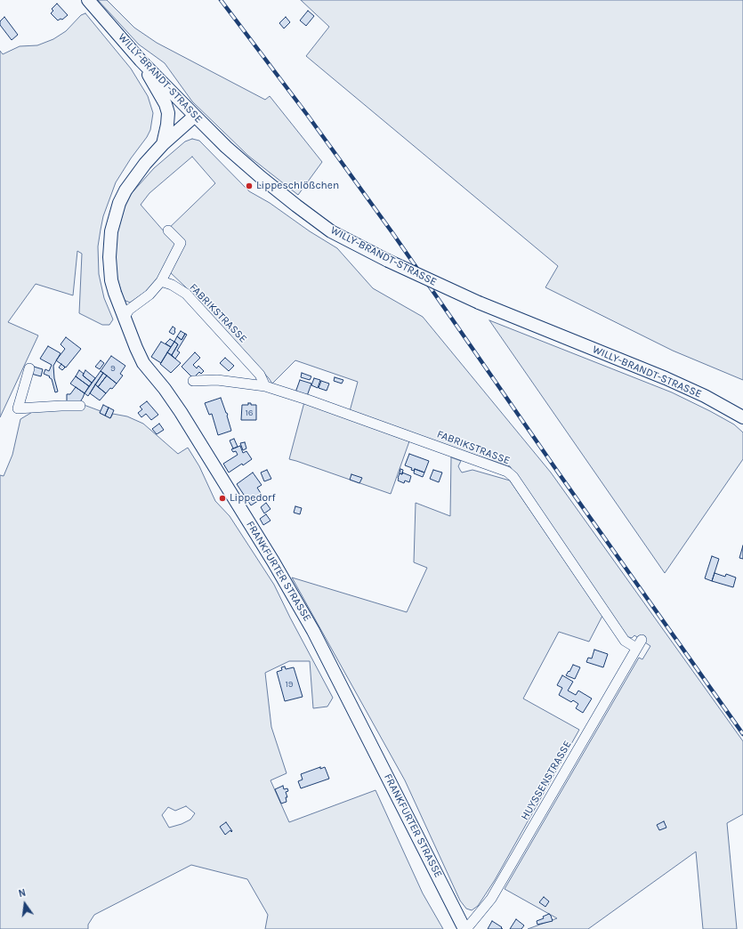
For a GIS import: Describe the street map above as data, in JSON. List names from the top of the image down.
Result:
{
  "streets": {
    "main road": ["WILLY-BRANDT-STRASSE", "FRANKFURTER STRASSE"],
    "street": ["FABRIKSTRASSE", "HUYSSENSTRASSE"]
  },
  "crossings": [
    ["WILLY-BRANDT-STRASSE", "FRANKFURTER STRASSE"],
    ["FABRIKSTRASSE", "HUYSSENSTRASSE"],
    ["FRANKFURTER STRASSE", "HUYSSENSTRASSE"]
  ],
  "places": ["Lippeschlößchen", "Lippedorf"],
  "house_numbers": ["9", "16", "19"],
  "north": "top"
}
